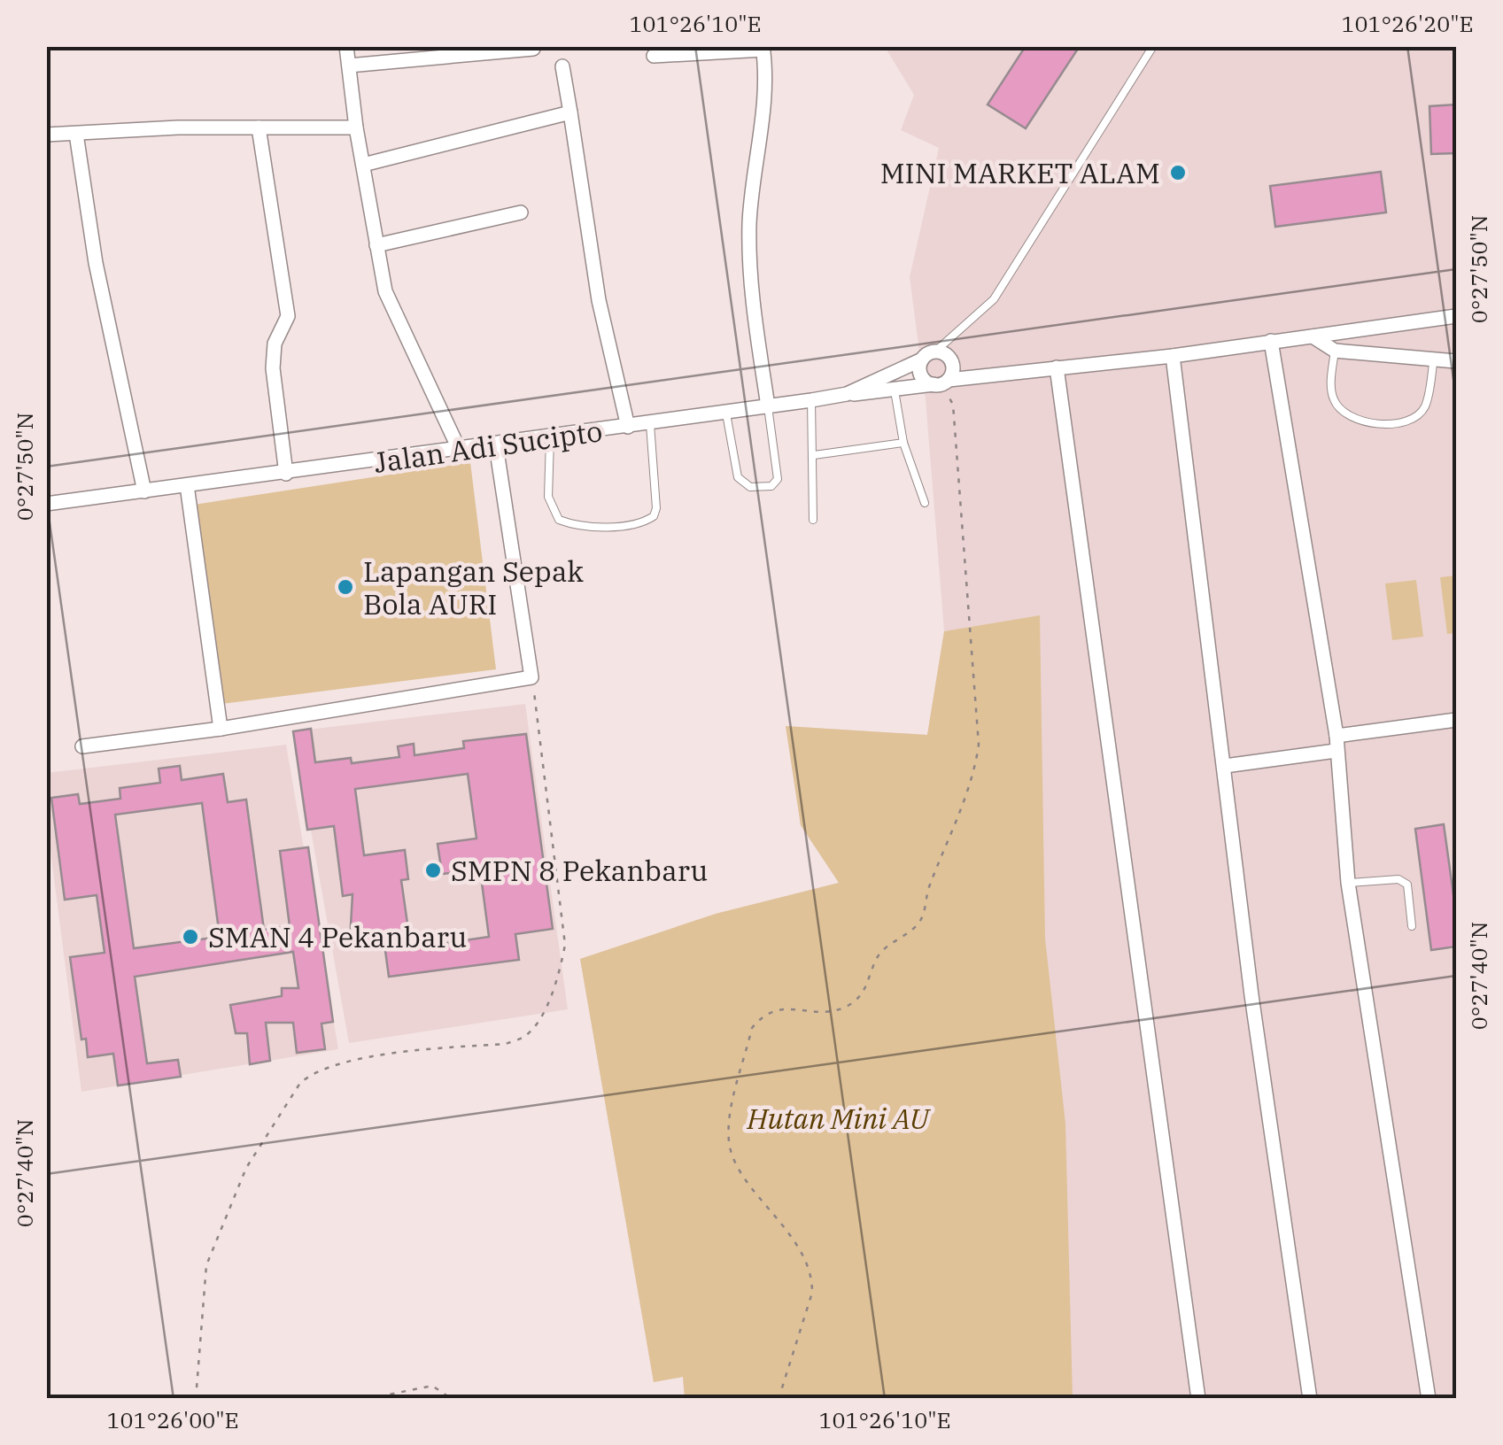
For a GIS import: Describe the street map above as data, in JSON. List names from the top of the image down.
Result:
{
  "streets": {
    "street": ["Jalan Adi Sucipto"]
  },
  "parks": ["Hutan Mini AU"],
  "places": [
    "MINI MARKET ALAM",
    "Lapangan Sepak Bola AURI",
    "SMPN 8 Pekanbaru",
    "SMAN 4 Pekanbaru"
  ],
  "coordinates": [
    "101°26'10\"E",
    "101°26'20\"E",
    "0°27'50\"N",
    "0°27'40\"N",
    "101°26'00\"E"
  ]
}
